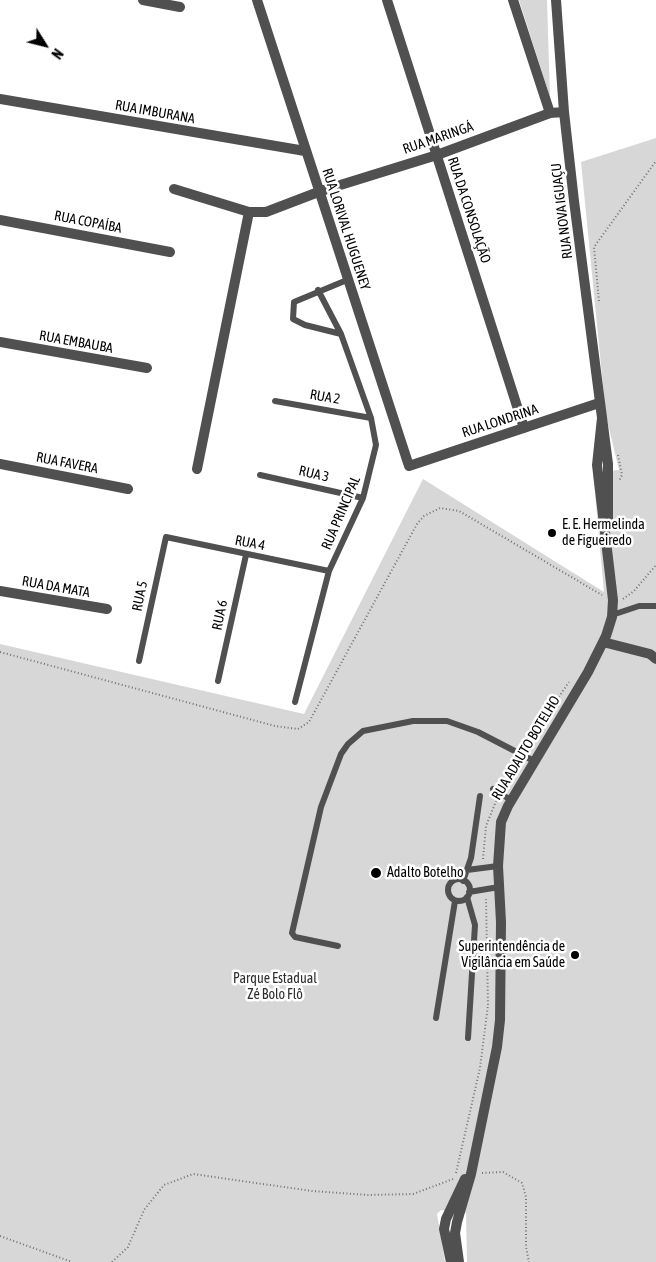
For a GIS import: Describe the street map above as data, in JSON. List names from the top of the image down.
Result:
{
  "streets": {
    "street": [
      "RUA IMBURANA",
      "RUA MARINGÁ",
      "RUA DA CONSOLAÇÃO",
      "RUA NOVA IGUAÇU",
      "RUA COPAÍBA",
      "RUA LORIVAL HUGUENEY",
      "RUA EMBAUBA",
      "RUA LONDRINA",
      "RUA FAVERA",
      "RUA DA MATA",
      "RUA ADAUTO BOTELHO"
    ],
    "lane": [
      "RUA 2",
      "RUA 3",
      "RUA PRINCIPAL",
      "RUA 4",
      "RUA 5",
      "RUA 6"
    ]
  },
  "crossings": [
    ["RUA IMBURANA", "RUA LORIVAL HUGUENEY"],
    ["RUA MARINGÁ", "RUA DA CONSOLAÇÃO"],
    ["RUA MARINGÁ", "RUA NOVA IGUAÇU"],
    ["RUA MARINGÁ", "RUA LORIVAL HUGUENEY"],
    ["RUA DA CONSOLAÇÃO", "RUA LONDRINA"],
    ["RUA NOVA IGUAÇU", "RUA LONDRINA"],
    ["RUA NOVA IGUAÇU", "RUA ADAUTO BOTELHO"],
    ["RUA LORIVAL HUGUENEY", "RUA LONDRINA"],
    ["RUA 2", "RUA PRINCIPAL"],
    ["RUA 3", "RUA PRINCIPAL"],
    ["RUA PRINCIPAL", "RUA 4"],
    ["RUA 4", "RUA 5"],
    ["RUA 4", "RUA 6"]
  ],
  "parks": ["Parque Estadual Zé Bolo Flô"],
  "places": ["E. E. Hermelinda de Figueiredo", "Adalto Botelho", "Superintendência de Vigilância em Saúde"],
  "north": "bottom right"
}
